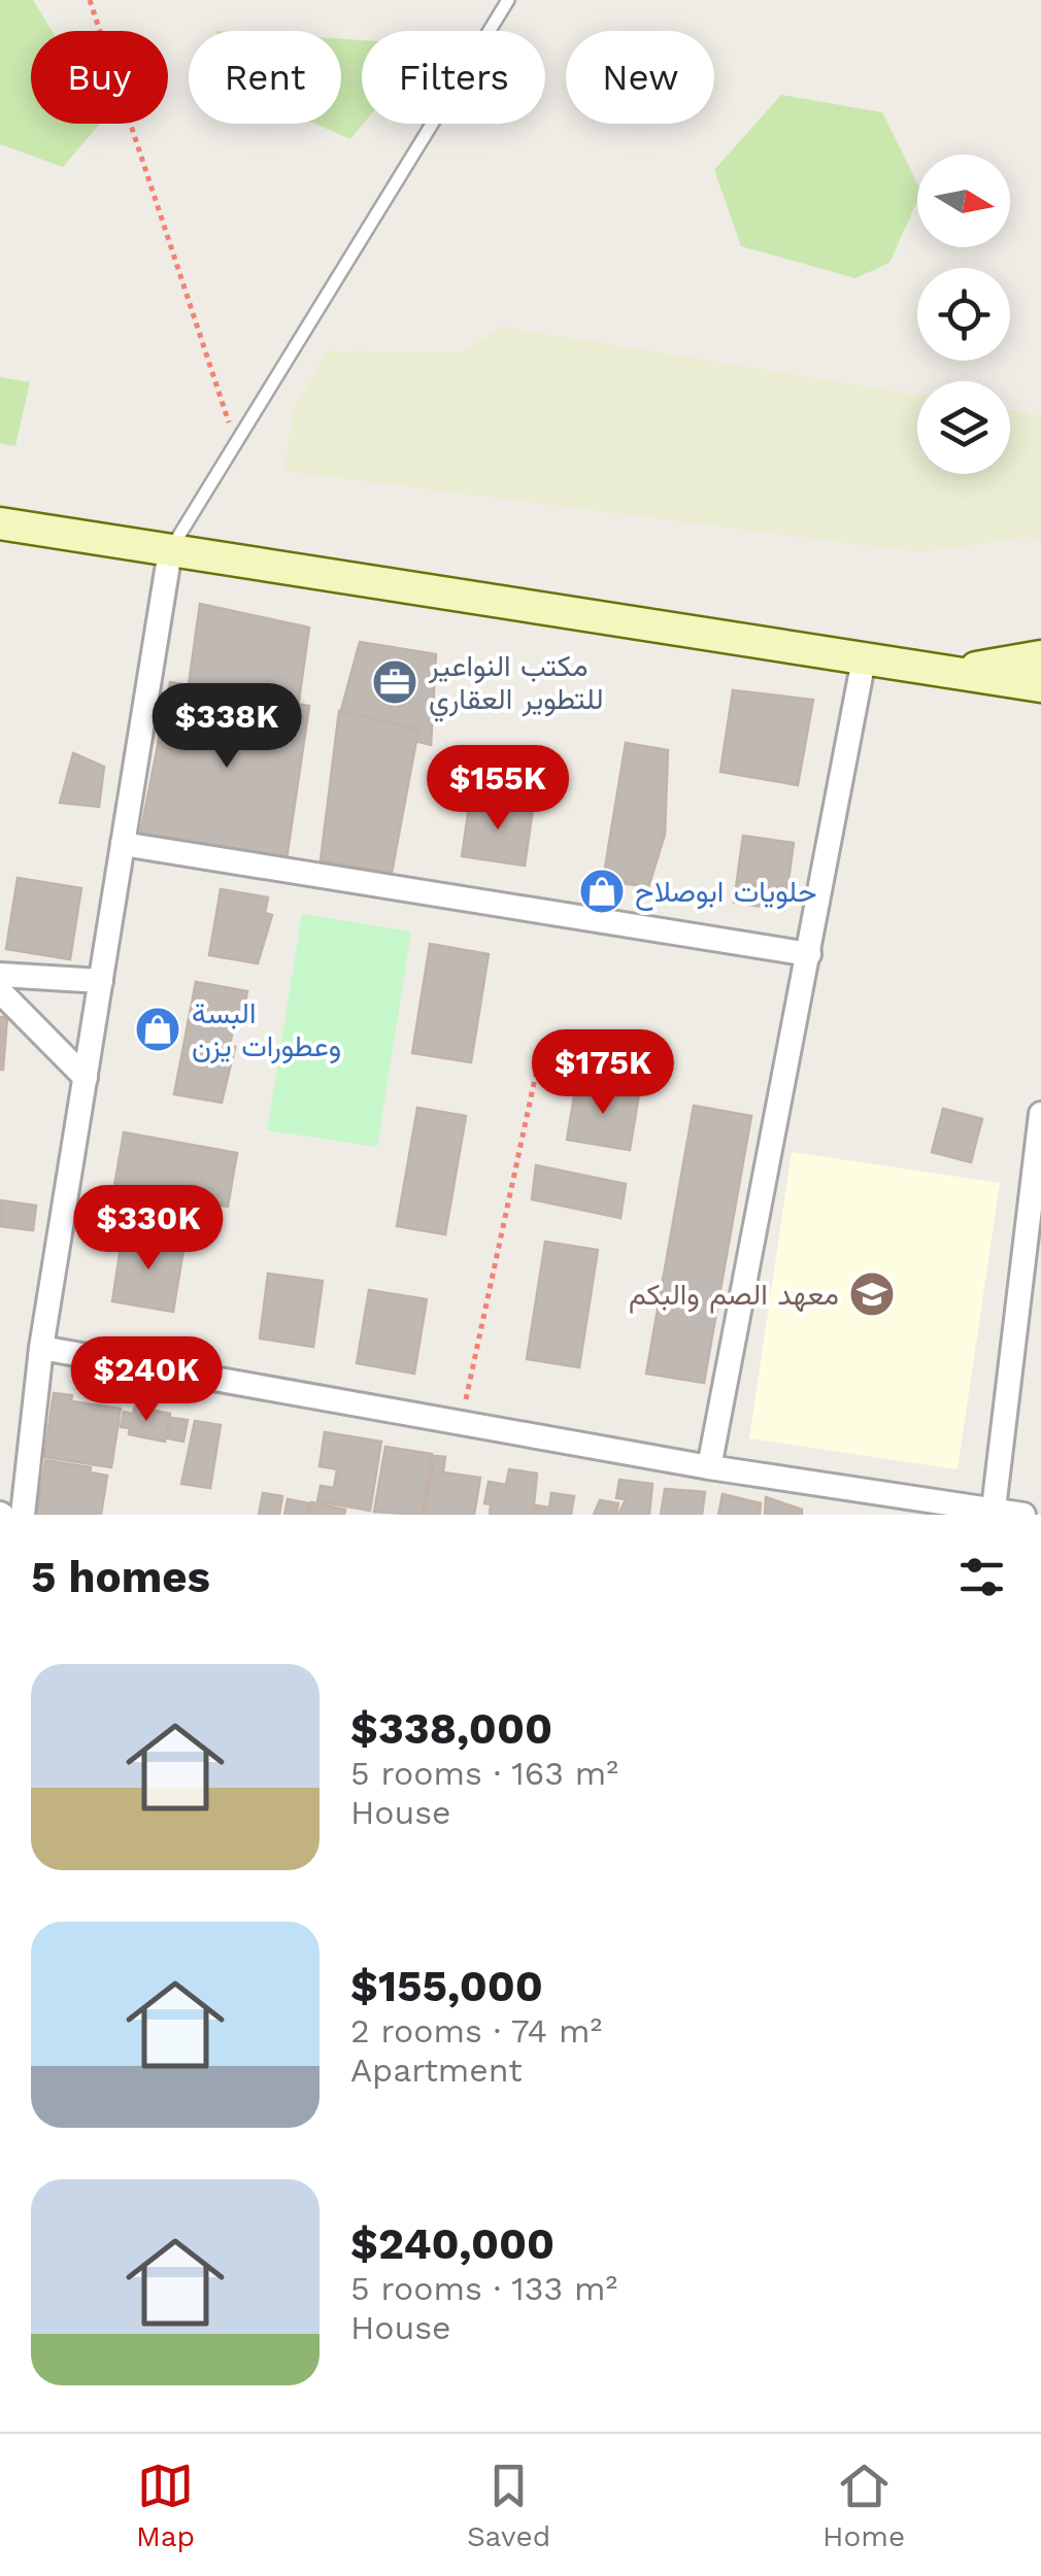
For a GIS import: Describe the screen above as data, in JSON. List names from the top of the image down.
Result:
{
  "places": {
    "office": ["مكتب النواعير للتطوير العقاري"],
    "shop": ["حلويات ابوصلاح", "البسة وعطورات يزن"],
    "school or university": ["معهد الصم والبكم"]
  },
  "north": "right",
  "page": {
    "chip": [
      "Buy",
      "Rent",
      "Filters",
      "New"
    ],
    "price": [
      "$338K",
      "$155K",
      "$175K",
      "$330K",
      "$240K"
    ],
    "heading": "5 homes",
    "list": [
      {
        "name": "$338,000",
        "note": "5 rooms · 163 m² · House"
      },
      {
        "name": "$155,000",
        "note": "2 rooms · 74 m² · Apartment"
      },
      {
        "name": "$240,000",
        "note": "5 rooms · 133 m² · House"
      }
    ],
    "tabs": ["Map", "Saved", "Home"]
  }
}
